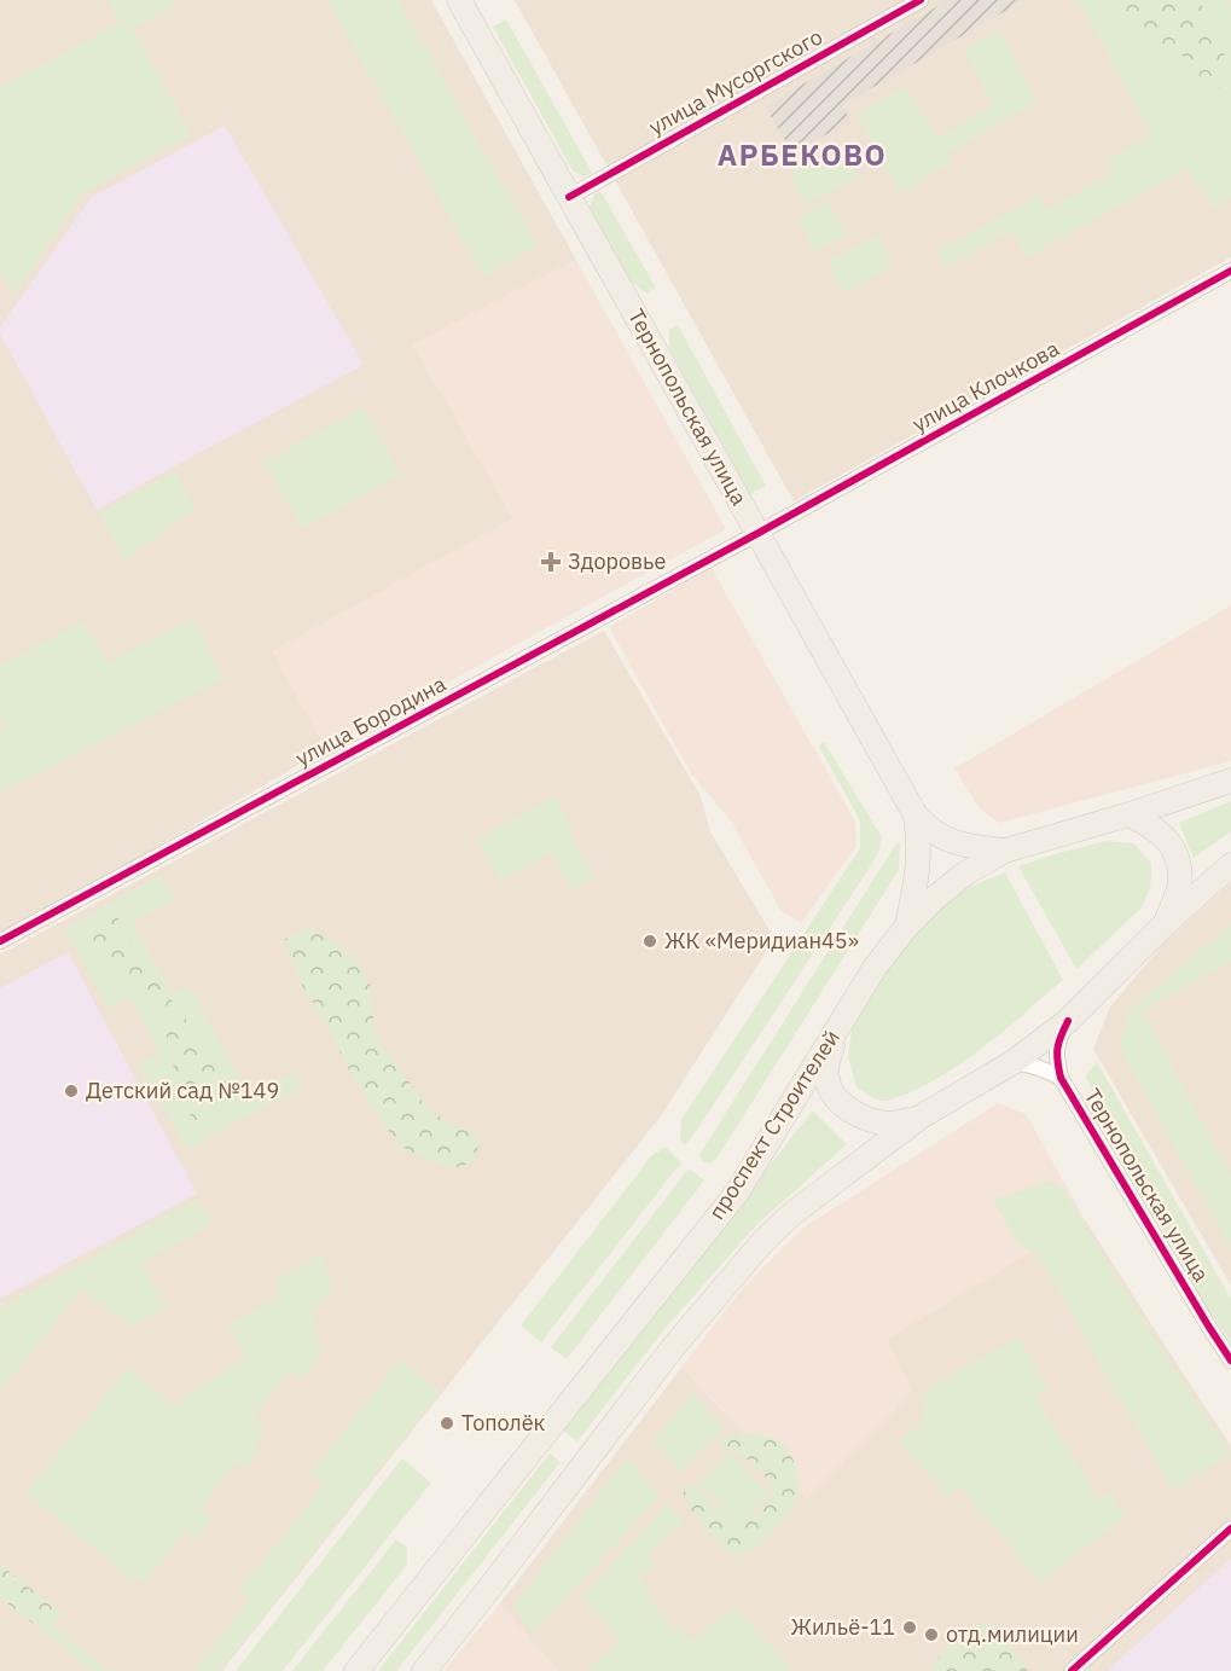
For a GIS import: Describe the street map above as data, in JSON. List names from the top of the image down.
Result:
{
  "streets": {
    "main road": ["Тернопольская улица", "проспект Строителей"],
    "street": ["улица Мусоргского", "улица Клочкова", "улица Бородина"]
  },
  "crossings": [
    ["улица Мусоргского", "Тернопольская улица"],
    ["улица Клочкова", "Тернопольская улица"],
    ["улица Клочкова", "улица Бородина"],
    ["Тернопольская улица", "улица Бородина"],
    ["Тернопольская улица", "проспект Строителей"]
  ],
  "districts": ["АРБЕКОВО"],
  "places": {
    "health": ["Здоровье"],
    "other": [
      "ЖК «Меридиан45»",
      "Детский сад №149",
      "Тополёк",
      "Жильё-11",
      "отд.милиции"
    ]
  }
}
